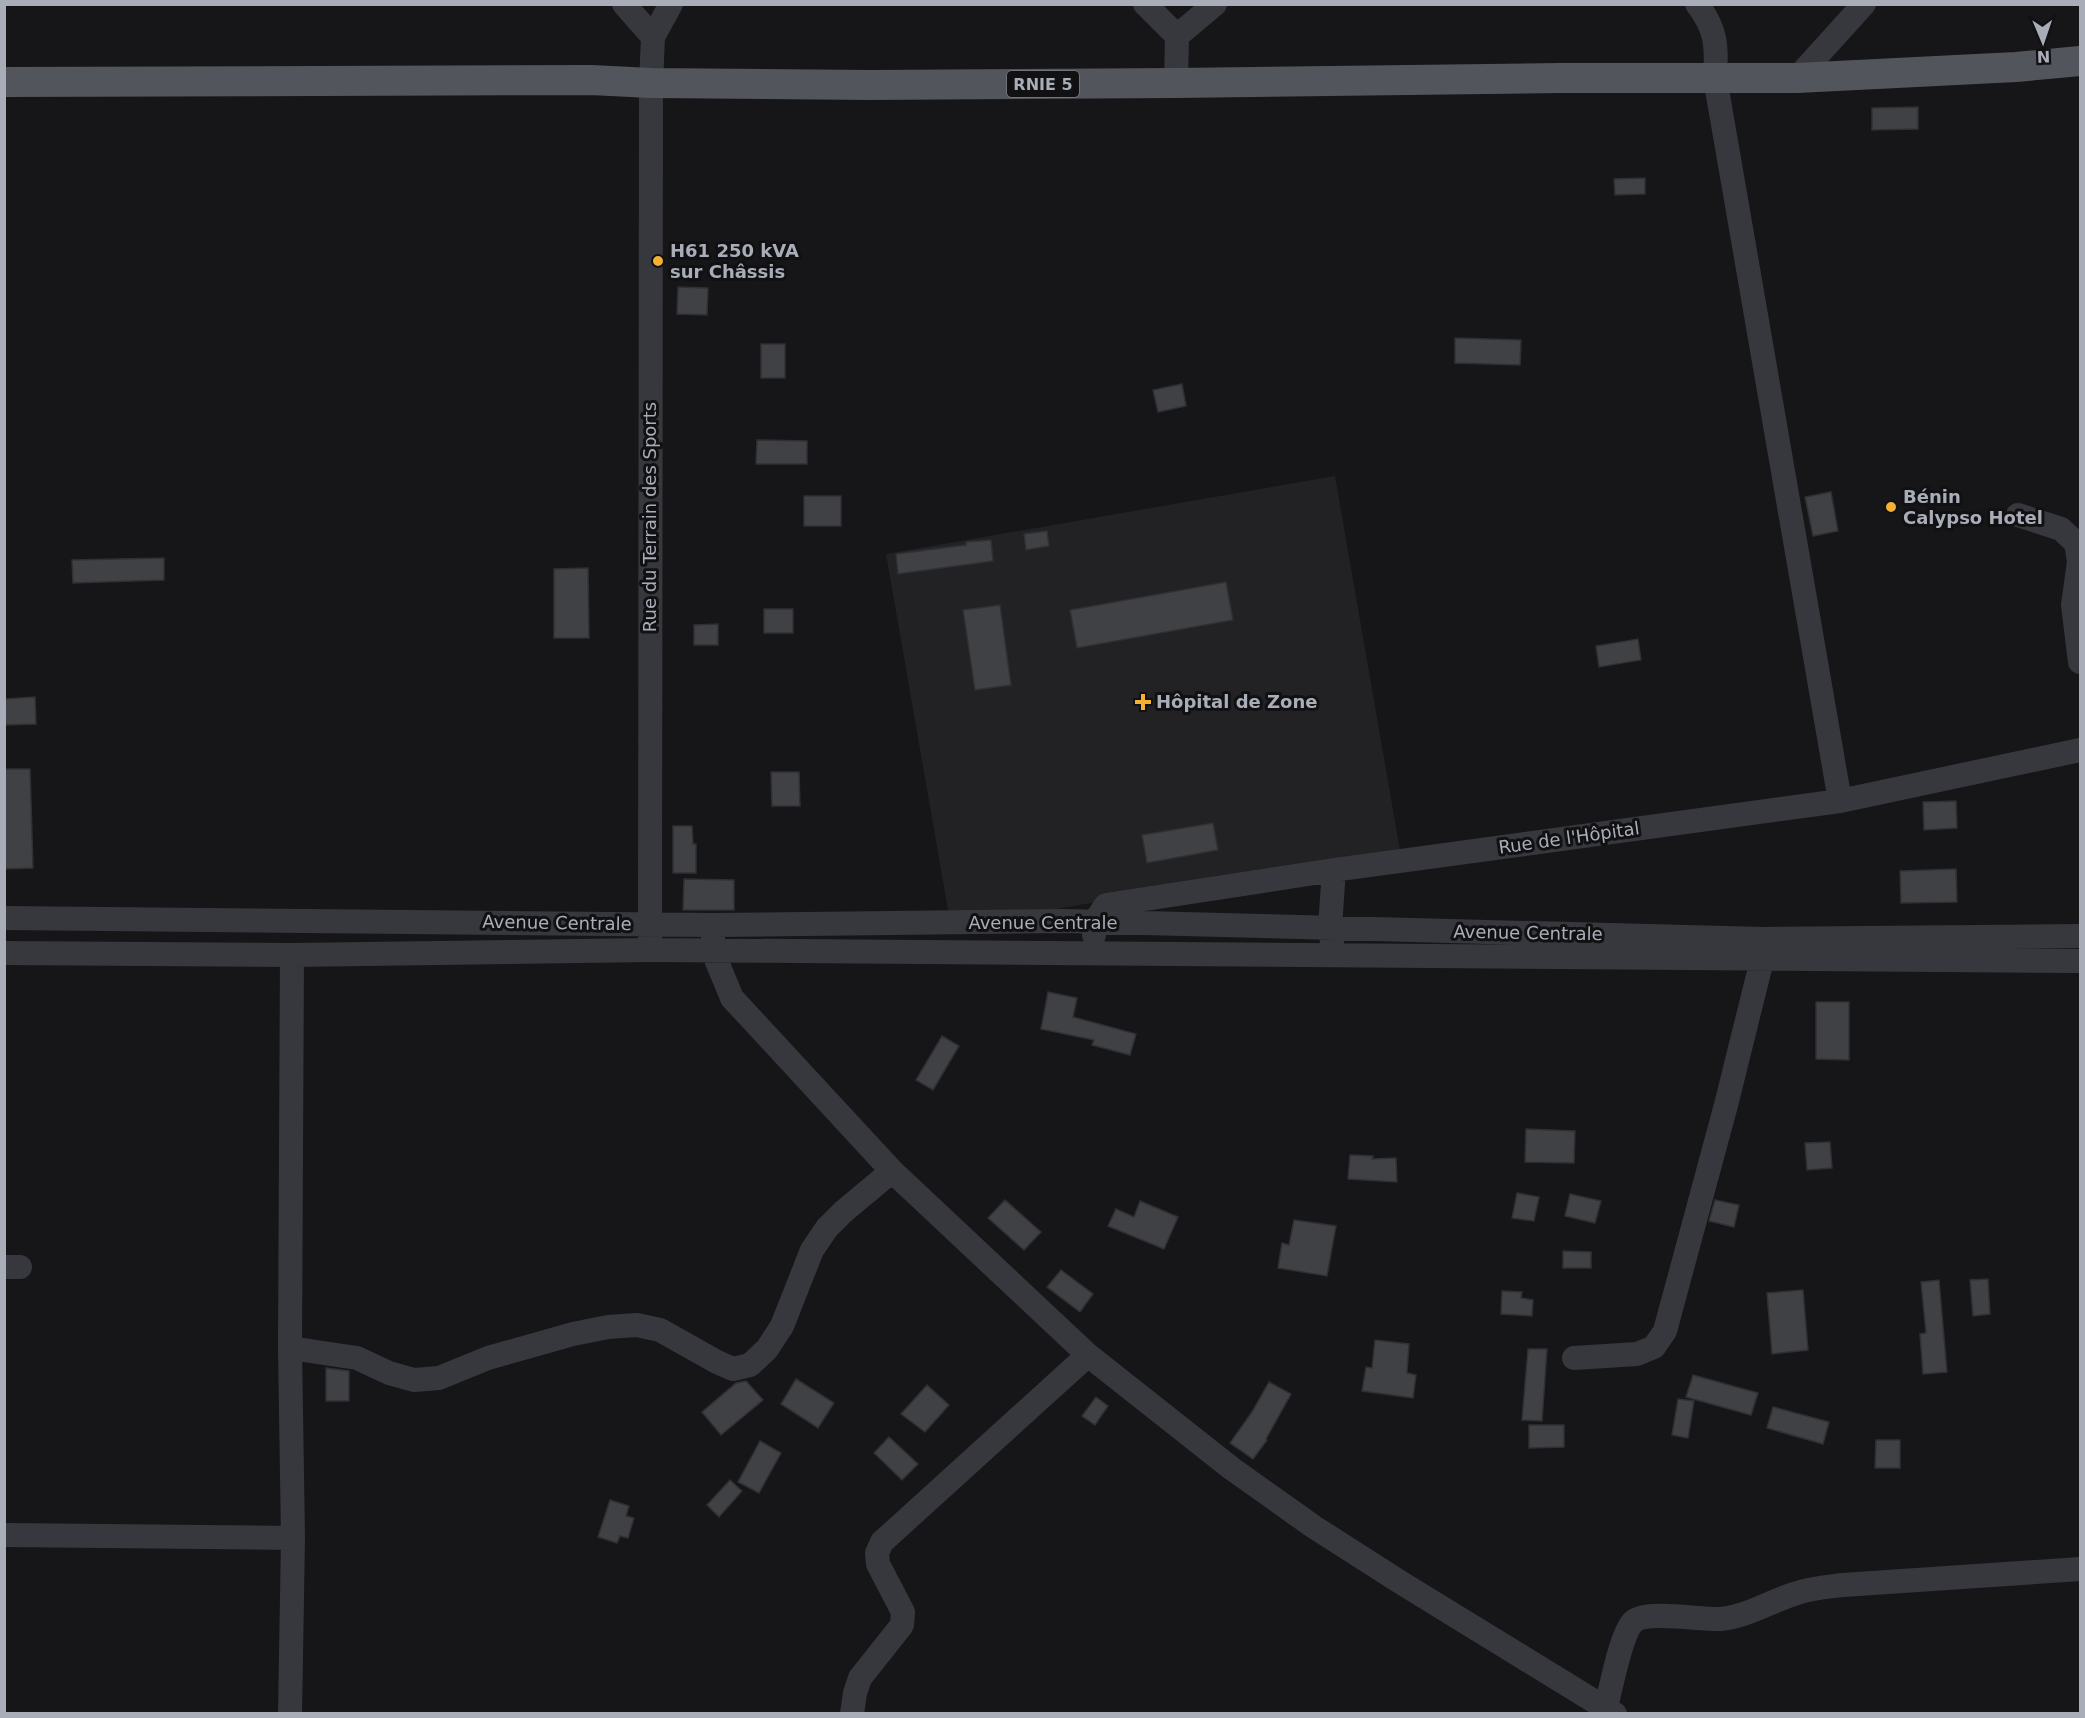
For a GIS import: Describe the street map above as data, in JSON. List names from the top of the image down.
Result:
{
  "streets": {
    "main road": ["RNIE 5"],
    "street": ["Rue du Terrain des Sports", "Rue de l'Hôpital", "Avenue Centrale"]
  },
  "crossings": [
    ["RNIE 5", "Rue du Terrain des Sports"],
    ["Rue du Terrain des Sports", "Avenue Centrale"],
    ["Rue de l'Hôpital", "Avenue Centrale"]
  ],
  "places": {
    "other": ["H61 250 kVA sur Châssis", "Bénin Calypso Hotel"],
    "health": ["Hôpital de Zone"]
  },
  "north": "bottom"
}
